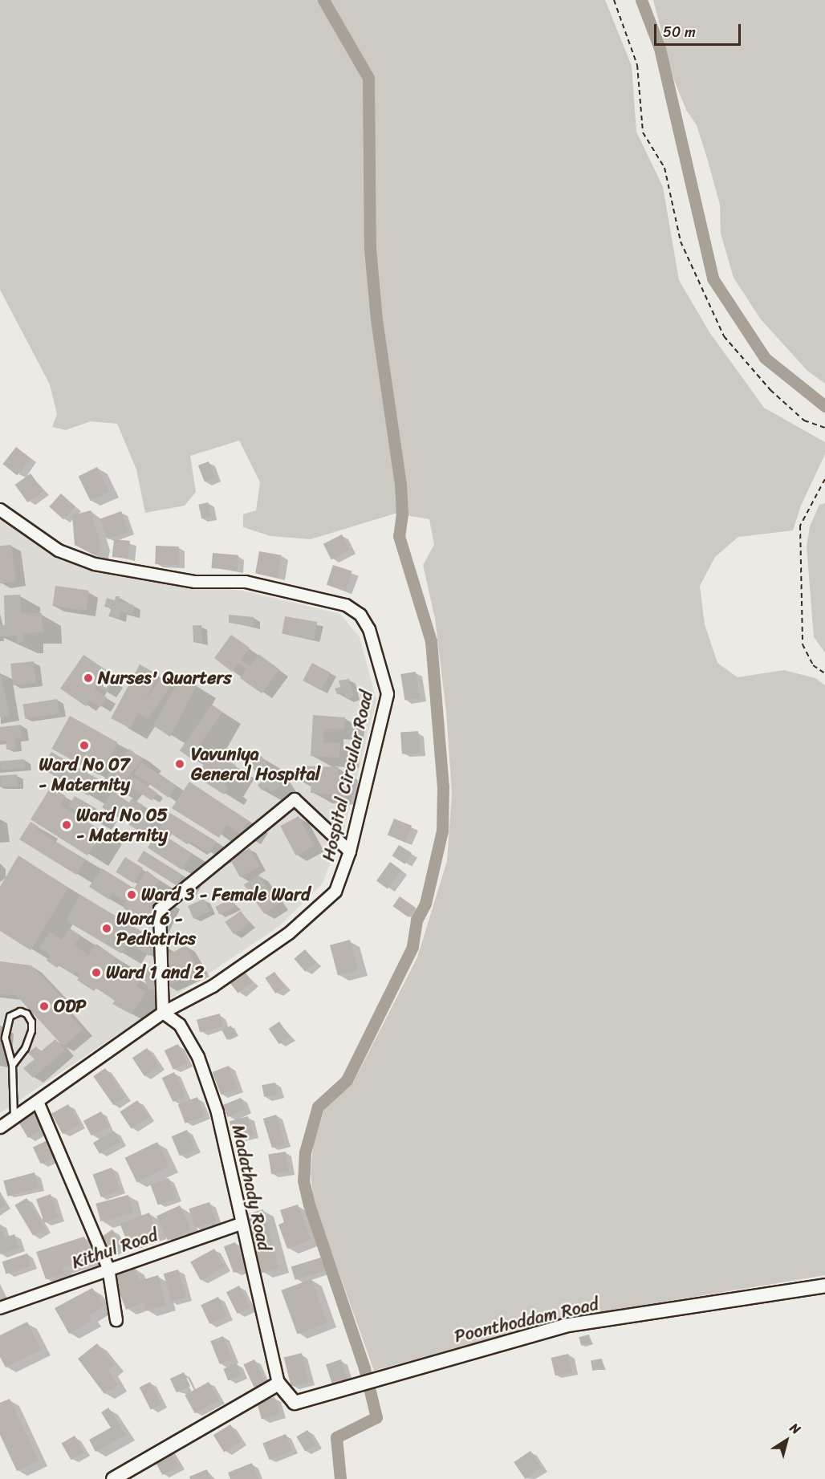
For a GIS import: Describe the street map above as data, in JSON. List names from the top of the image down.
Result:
{
  "streets": {
    "street": [
      "Hospital Circular Road",
      "Madathady Road",
      "Kithul Road",
      "Poonthoddam Road"
    ]
  },
  "crossings": [
    ["Hospital Circular Road", "Madathady Road"],
    ["Madathady Road", "Kithul Road"],
    ["Madathady Road", "Poonthoddam Road"]
  ],
  "places": [
    "Nurses' Quarters",
    "Ward No 07 - Maternity",
    "Vavuniya General Hospital",
    "Ward No 05 - Maternity",
    "Ward 3 - Female Ward",
    "Ward 6 - Pediatrics",
    "Ward 1 and 2",
    "ODP"
  ],
  "scale_bar": "50 m",
  "north": "top right"
}
